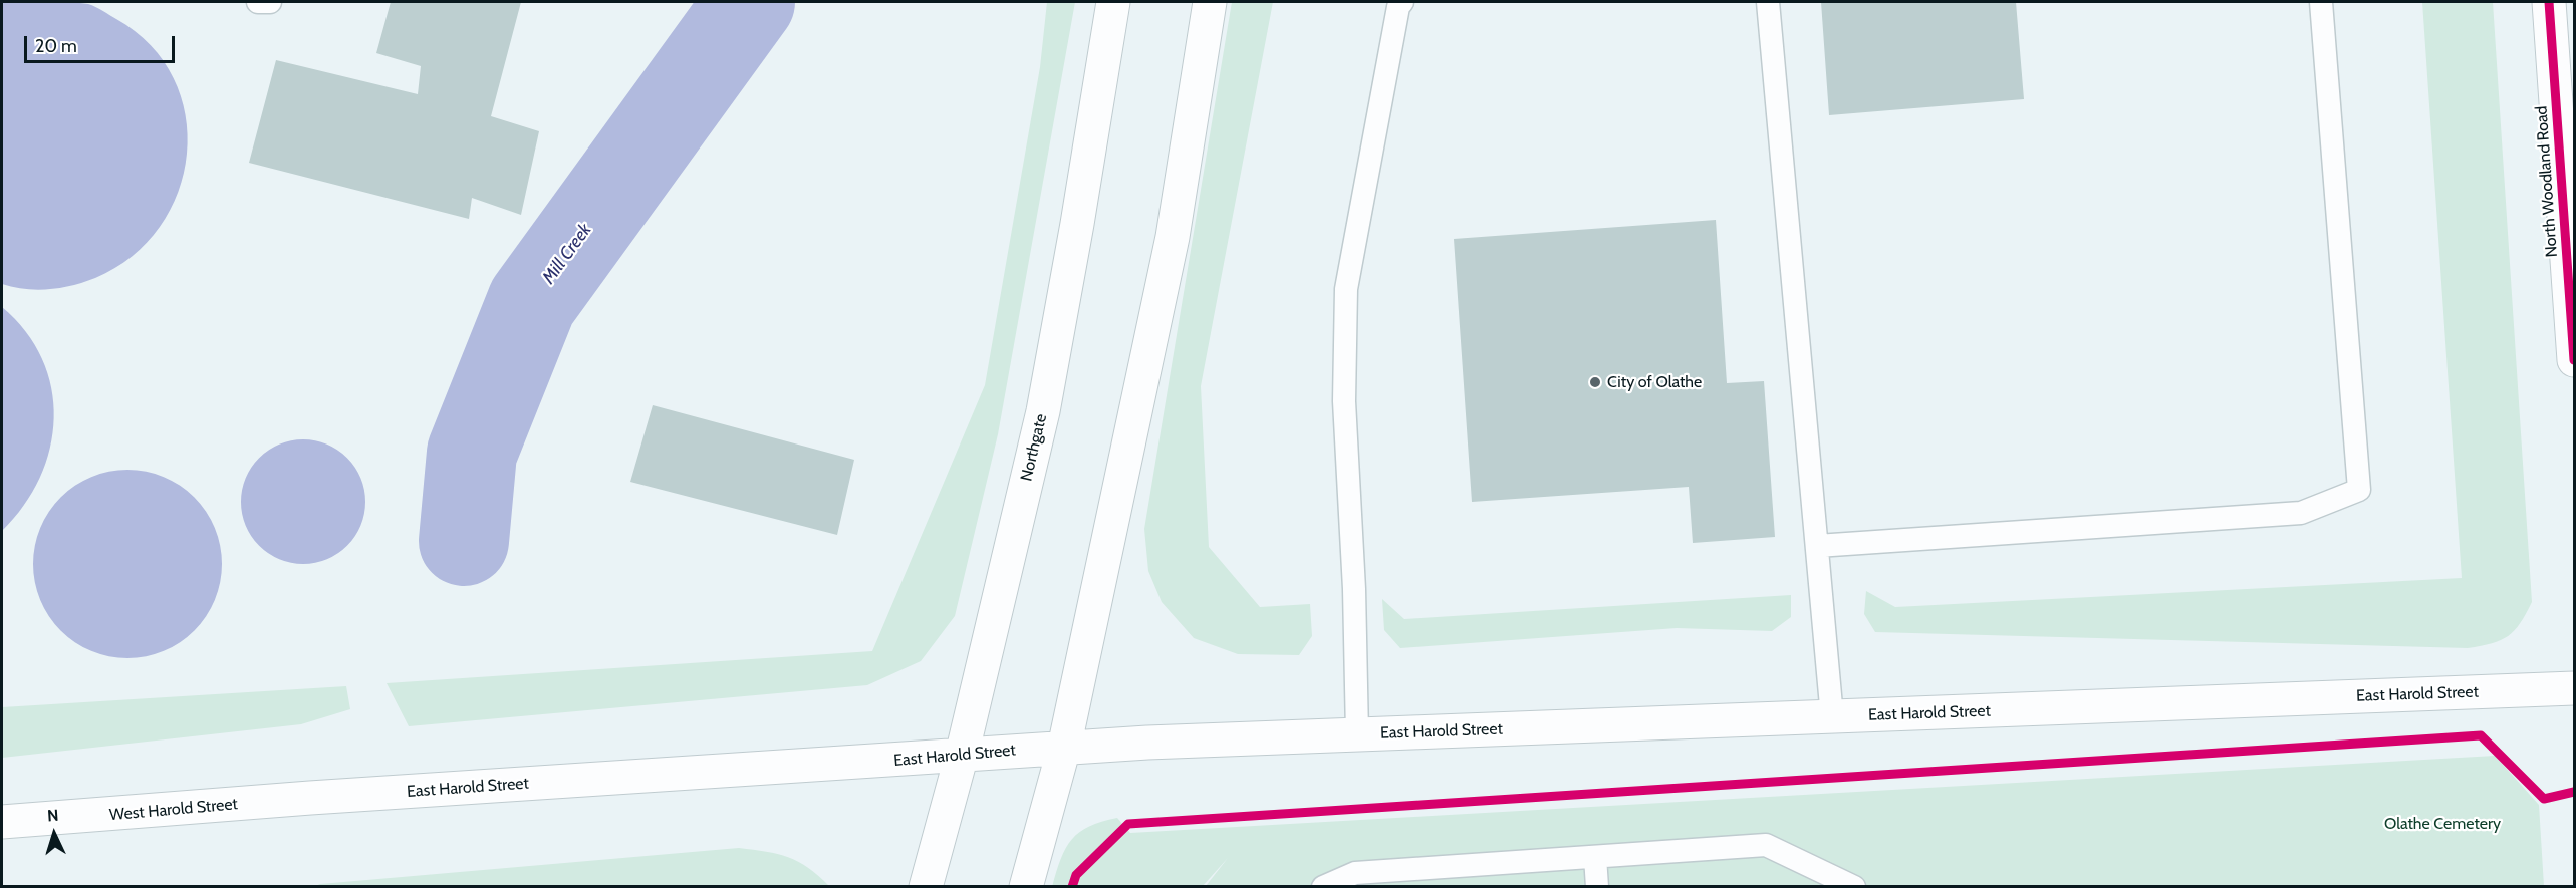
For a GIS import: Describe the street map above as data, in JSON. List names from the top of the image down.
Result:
{
  "streets": {
    "main road": [
      "North Woodland Road",
      "Northgate",
      "East Harold Street",
      "West Harold Street"
    ]
  },
  "crossings": [
    ["Northgate", "East Harold Street"],
    ["East Harold Street", "West Harold Street"]
  ],
  "water": ["Mill Creek"],
  "parks": ["Olathe Cemetery"],
  "places": ["City of Olathe"],
  "scale_bar": "20 m",
  "north": "top"
}
